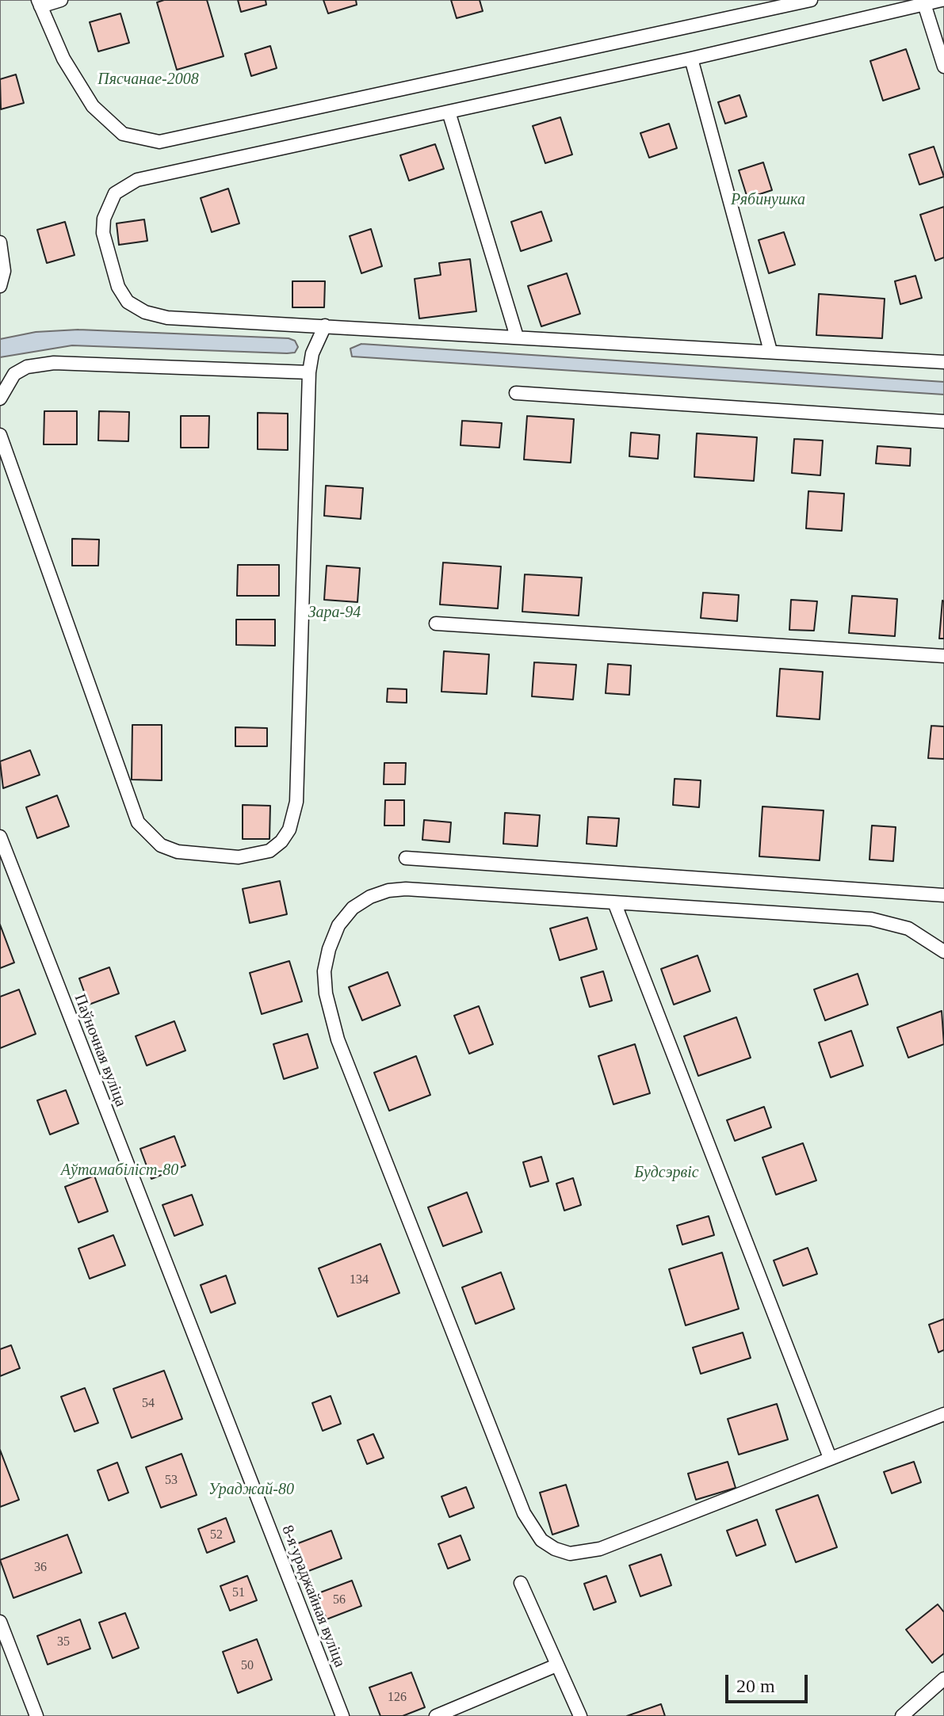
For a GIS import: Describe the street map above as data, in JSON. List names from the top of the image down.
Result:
{
  "streets": {
    "lane": ["Паўночная вуліца", "8-я ураджайная вуліца"]
  },
  "crossings": [
    ["Паўночная вуліца", "8-я ураджайная вуліца"]
  ],
  "parks": [
    "Пясчанае-2008",
    "Рябинушка",
    "Зара-94",
    "Аўтамабіліст-80",
    "Будсэрвіс",
    "Ураджай-80"
  ],
  "house_numbers": [
    "134",
    "54",
    "53",
    "52",
    "36",
    "51",
    "56",
    "35",
    "50",
    "126"
  ],
  "scale_bar": "20 m"
}
